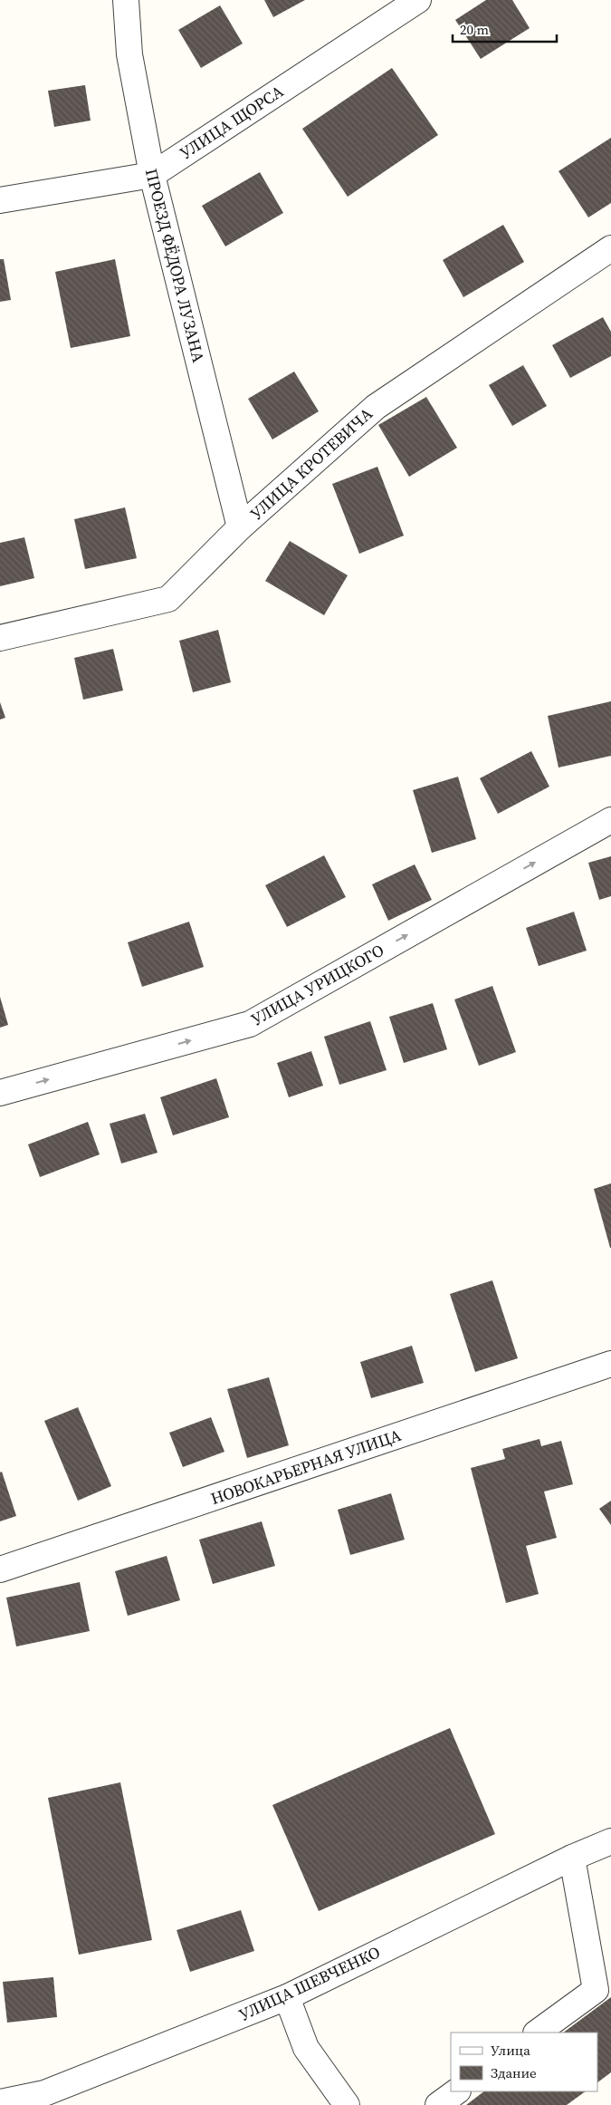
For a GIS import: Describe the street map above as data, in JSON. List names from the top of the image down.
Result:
{
  "streets": {
    "street": [
      "УЛИЦА ЩОРСА",
      "ПРОЕЗД ФЁДОРА ЛУЗАНА",
      "УЛИЦА КРОТЕВИЧА",
      "УЛИЦА УРИЦКОГО",
      "НОВОКАРЬЕРНАЯ УЛИЦА",
      "УЛИЦА ШЕВЧЕНКО"
    ]
  },
  "crossings": [
    ["УЛИЦА ЩОРСА", "ПРОЕЗД ФЁДОРА ЛУЗАНА"],
    ["ПРОЕЗД ФЁДОРА ЛУЗАНА", "УЛИЦА КРОТЕВИЧА"]
  ],
  "one_way": ["УЛИЦА УРИЦКОГО"],
  "legend": ["Улица", "Здание"],
  "scale_bar": "20 m"
}
